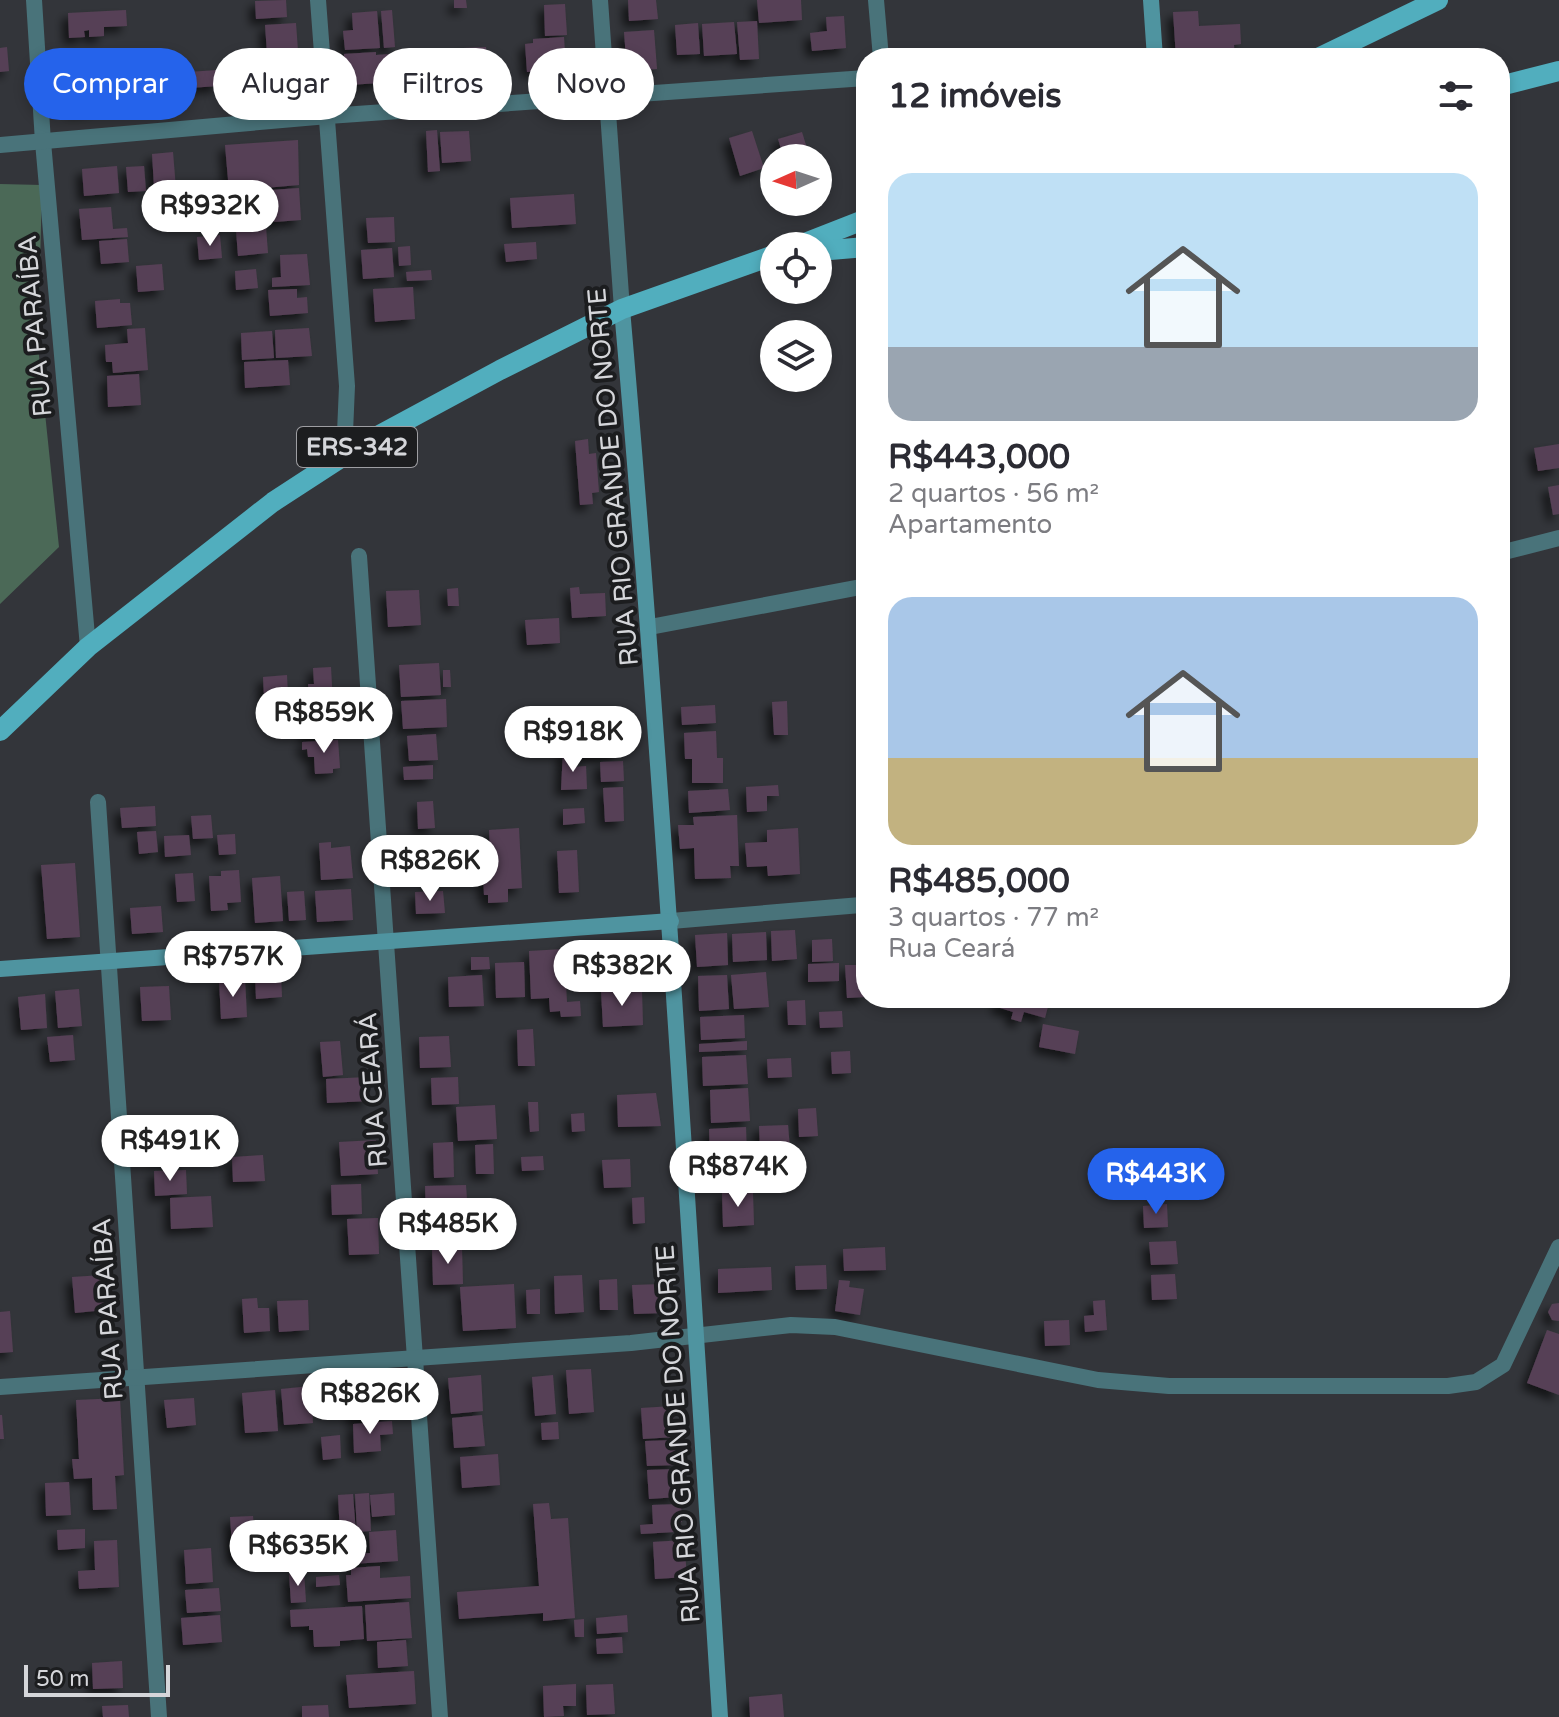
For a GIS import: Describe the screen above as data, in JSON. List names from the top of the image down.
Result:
{
  "streets": {
    "main road": ["ERS-342"],
    "street": ["RUA PARAÍBA", "RUA RIO GRANDE DO NORTE", "RUA CEARÁ"]
  },
  "crossings": [
    ["RUA PARAÍBA", "ERS-342"],
    ["ERS-342", "RUA RIO GRANDE DO NORTE"]
  ],
  "scale_bar": "50 m",
  "north": "left",
  "page": {
    "chip": [
      "Comprar",
      "Alugar",
      "Filtros",
      "Novo"
    ],
    "heading": "12 imóveis",
    "list": [
      {
        "name": "R$443,000",
        "note": "2 quartos · 56 m² · Apartamento"
      },
      {
        "name": "R$485,000",
        "note": "3 quartos · 77 m² · Rua Ceará"
      }
    ],
    "price": [
      "R$932K",
      "R$859K",
      "R$918K",
      "R$826K",
      "R$757K",
      "R$382K",
      "R$491K",
      "R$874K",
      "R$443K",
      "R$485K",
      "R$826K",
      "R$635K"
    ],
    "scale": "50 m"
  }
}
